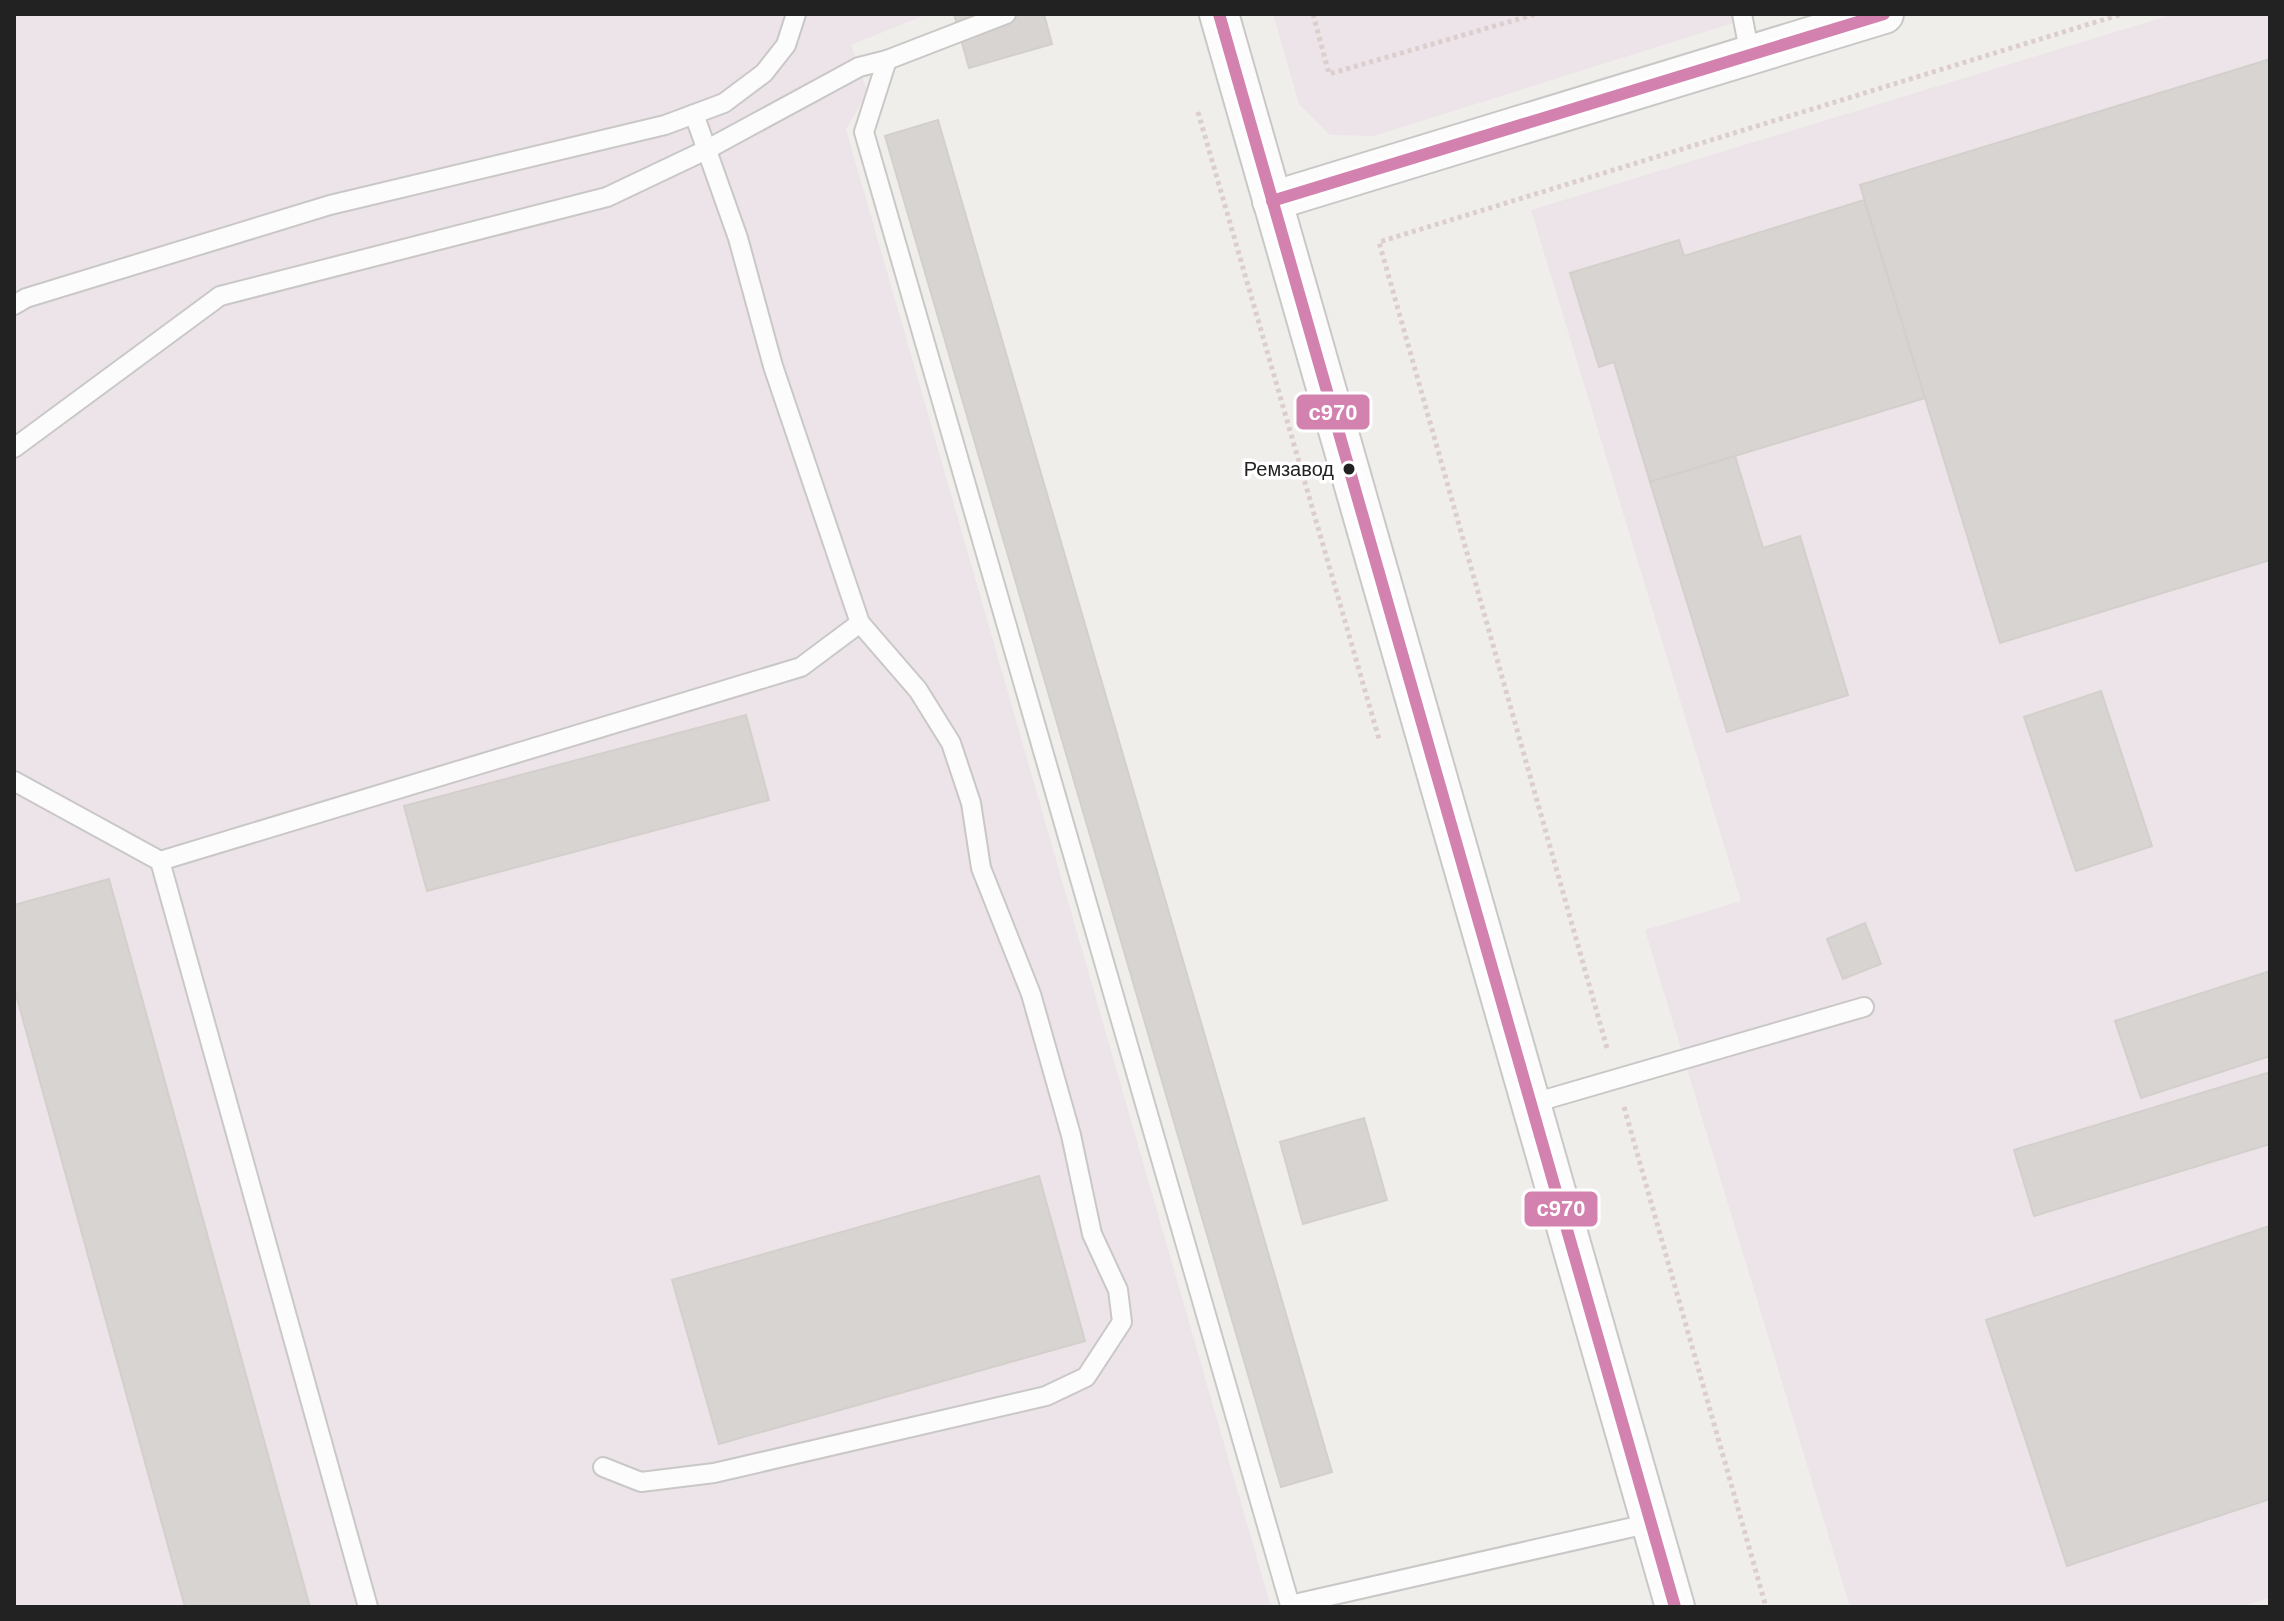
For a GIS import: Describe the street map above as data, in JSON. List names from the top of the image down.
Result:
{
  "places": ["Ремзавод"],
  "lines": ["transit line с970"]
}
